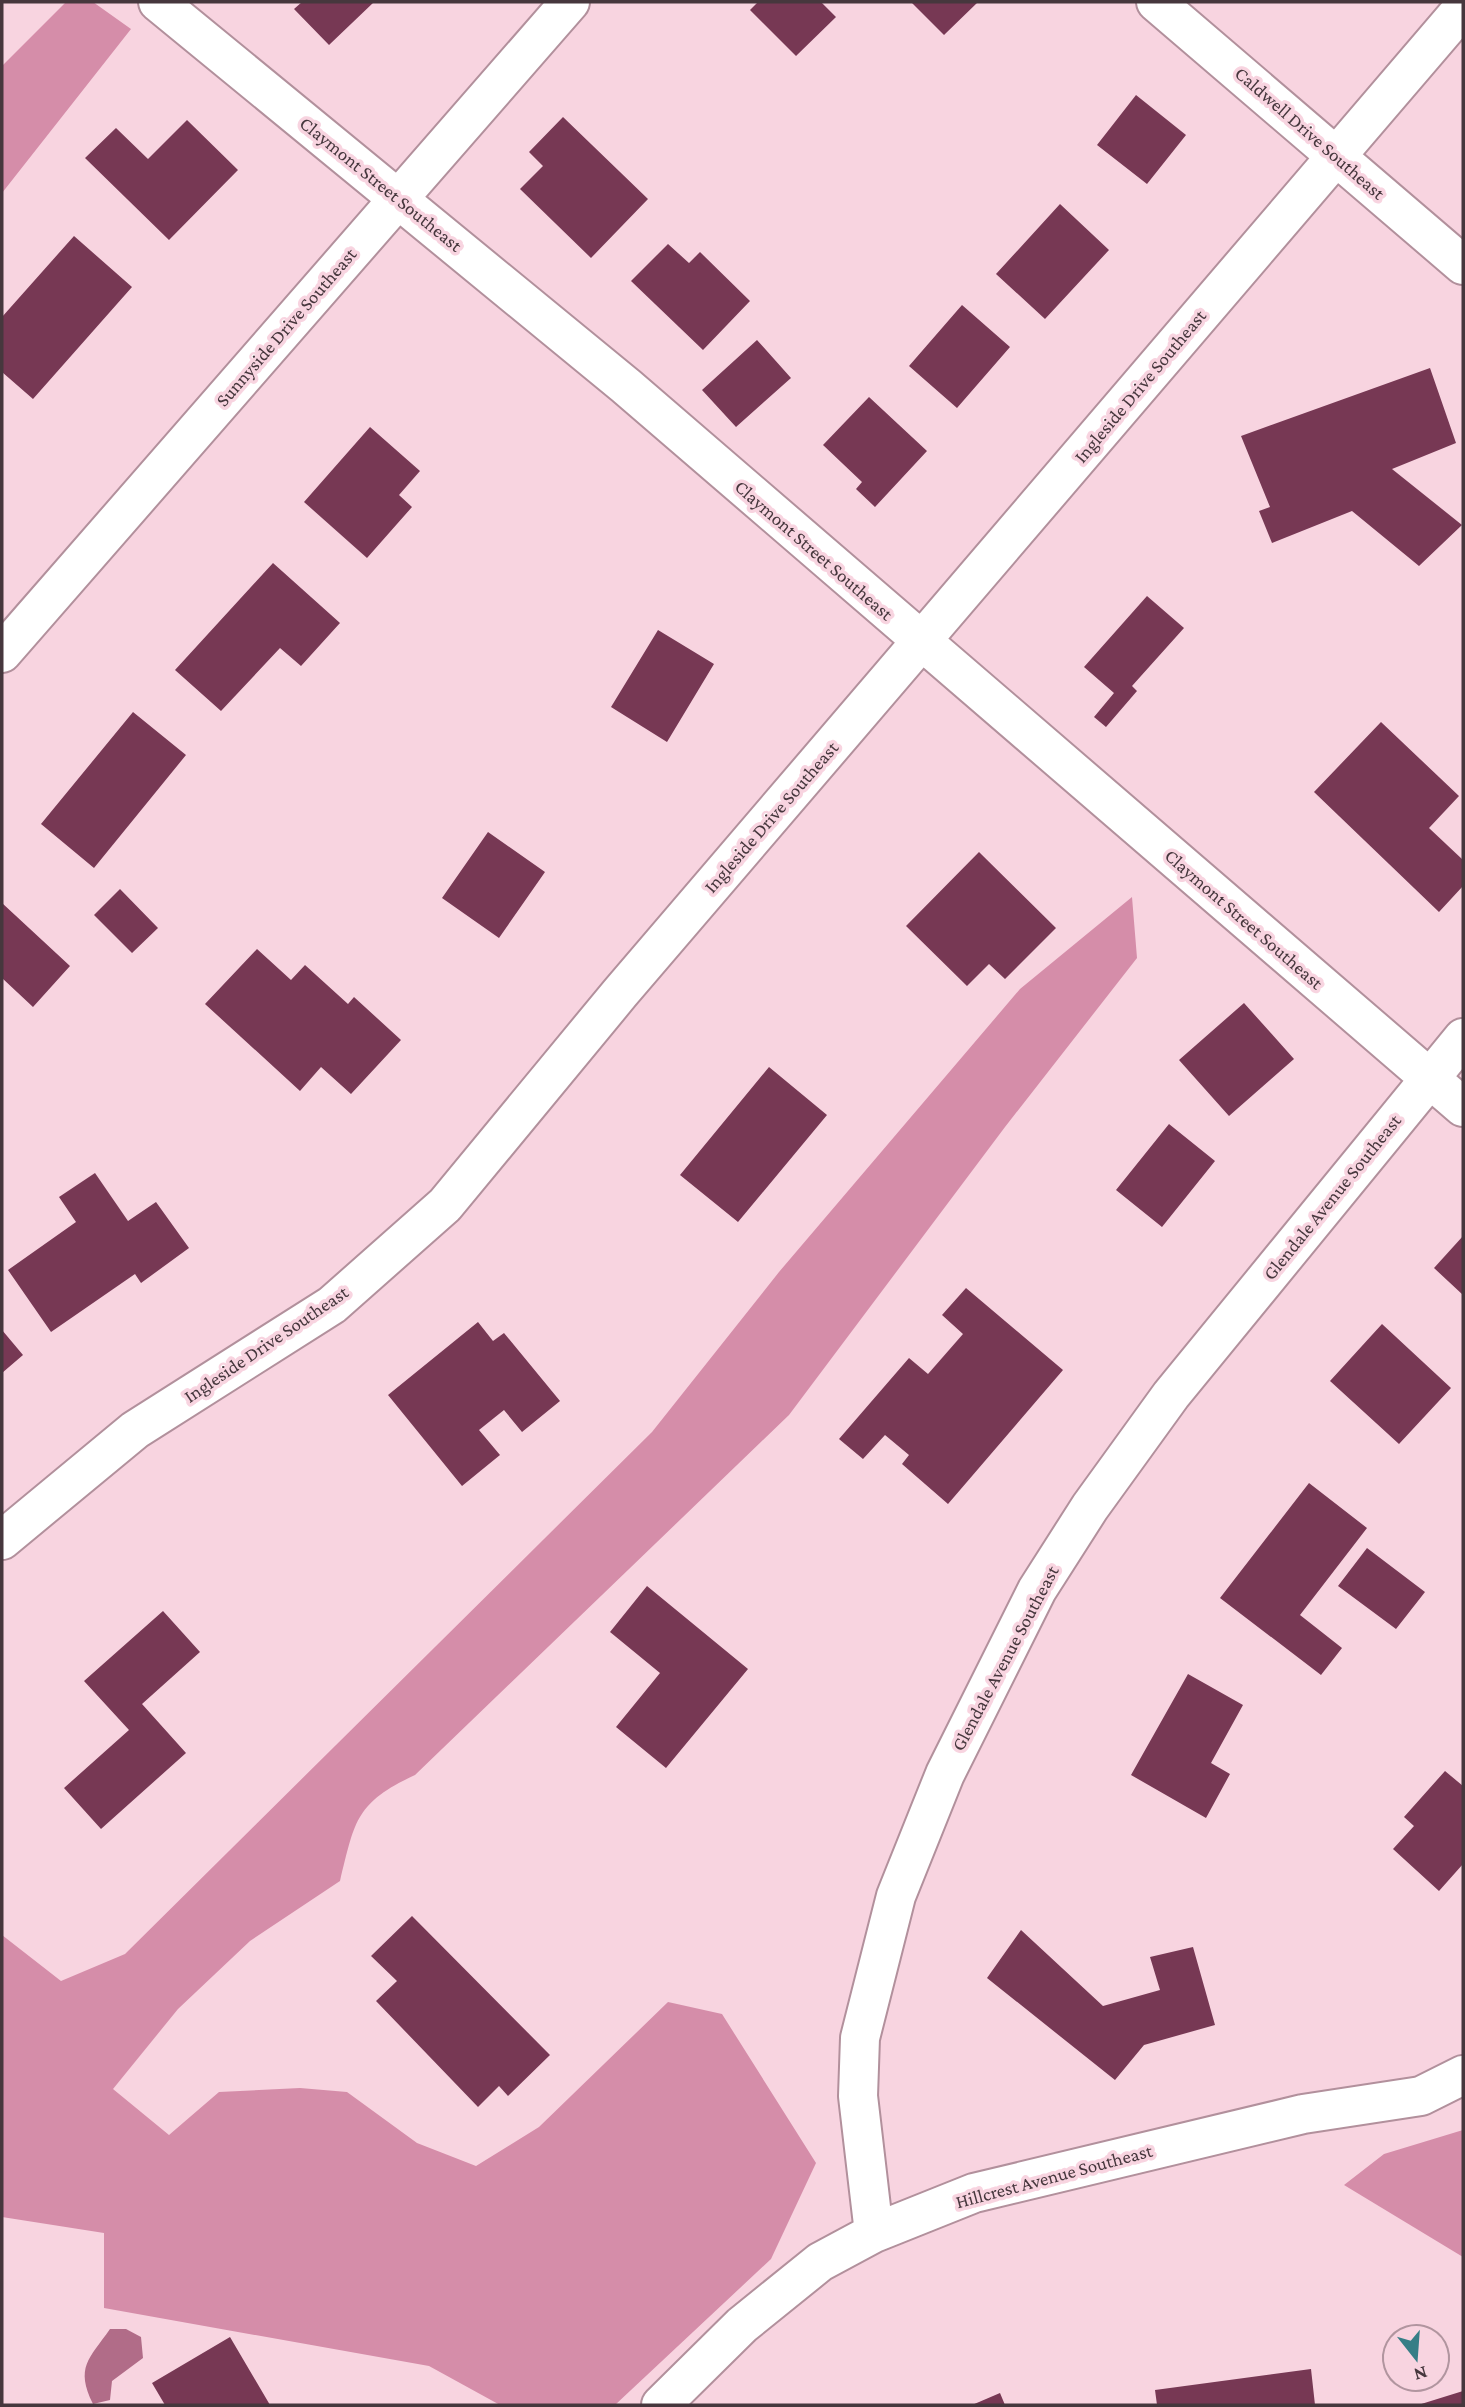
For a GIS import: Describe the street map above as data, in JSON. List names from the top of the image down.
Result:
{
  "streets": {
    "street": [
      "Caldwell Drive Southeast",
      "Claymont Street Southeast",
      "Sunnyside Drive Southeast",
      "Ingleside Drive Southeast",
      "Glendale Avenue Southeast",
      "Hillcrest Avenue Southeast"
    ]
  },
  "crossings": [
    ["Caldwell Drive Southeast", "Ingleside Drive Southeast"],
    ["Claymont Street Southeast", "Sunnyside Drive Southeast"],
    ["Claymont Street Southeast", "Ingleside Drive Southeast"],
    ["Claymont Street Southeast", "Glendale Avenue Southeast"],
    ["Glendale Avenue Southeast", "Hillcrest Avenue Southeast"]
  ],
  "north": "bottom"
}
